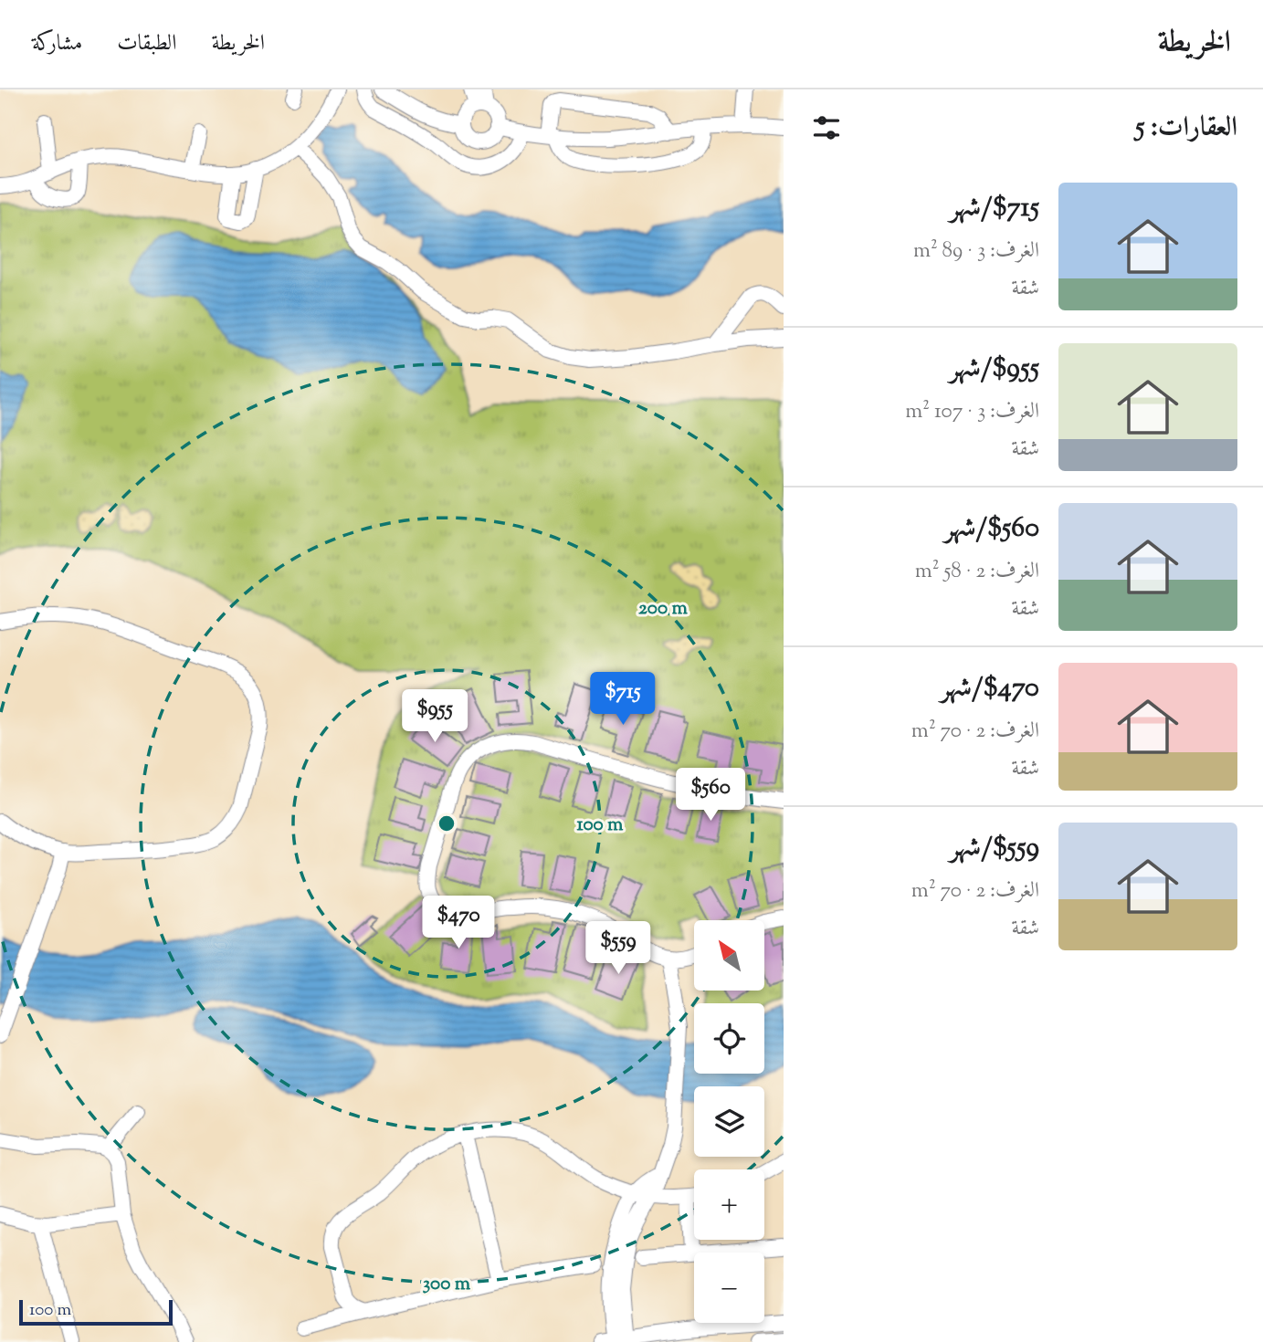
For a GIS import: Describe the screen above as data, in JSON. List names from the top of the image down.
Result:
{
  "scale_bar": "100 m",
  "north": "top left",
  "page": {
    "header": "الخريطة",
    "nav": ["الخريطة", "الطبقات", "مشاركة"],
    "heading": "العقارات: 5",
    "list": [
      {
        "name": "$715/شهر",
        "note": "الغرف: 3 · 89 m² · شقة"
      },
      {
        "name": "$955/شهر",
        "note": "الغرف: 3 · 107 m² · شقة"
      },
      {
        "name": "$560/شهر",
        "note": "الغرف: 2 · 58 m² · شقة"
      },
      {
        "name": "$470/شهر",
        "note": "الغرف: 2 · 70 m² · شقة"
      },
      {
        "name": "$559/شهر",
        "note": "الغرف: 2 · 70 m² · شقة"
      }
    ],
    "price": [
      "$715",
      "$955",
      "$560",
      "$470",
      "$559"
    ],
    "map_buttons": ["+", "−"],
    "scale": "100 m"
  },
  "rings": ["200 m", "100 m", "300 m"]
}
